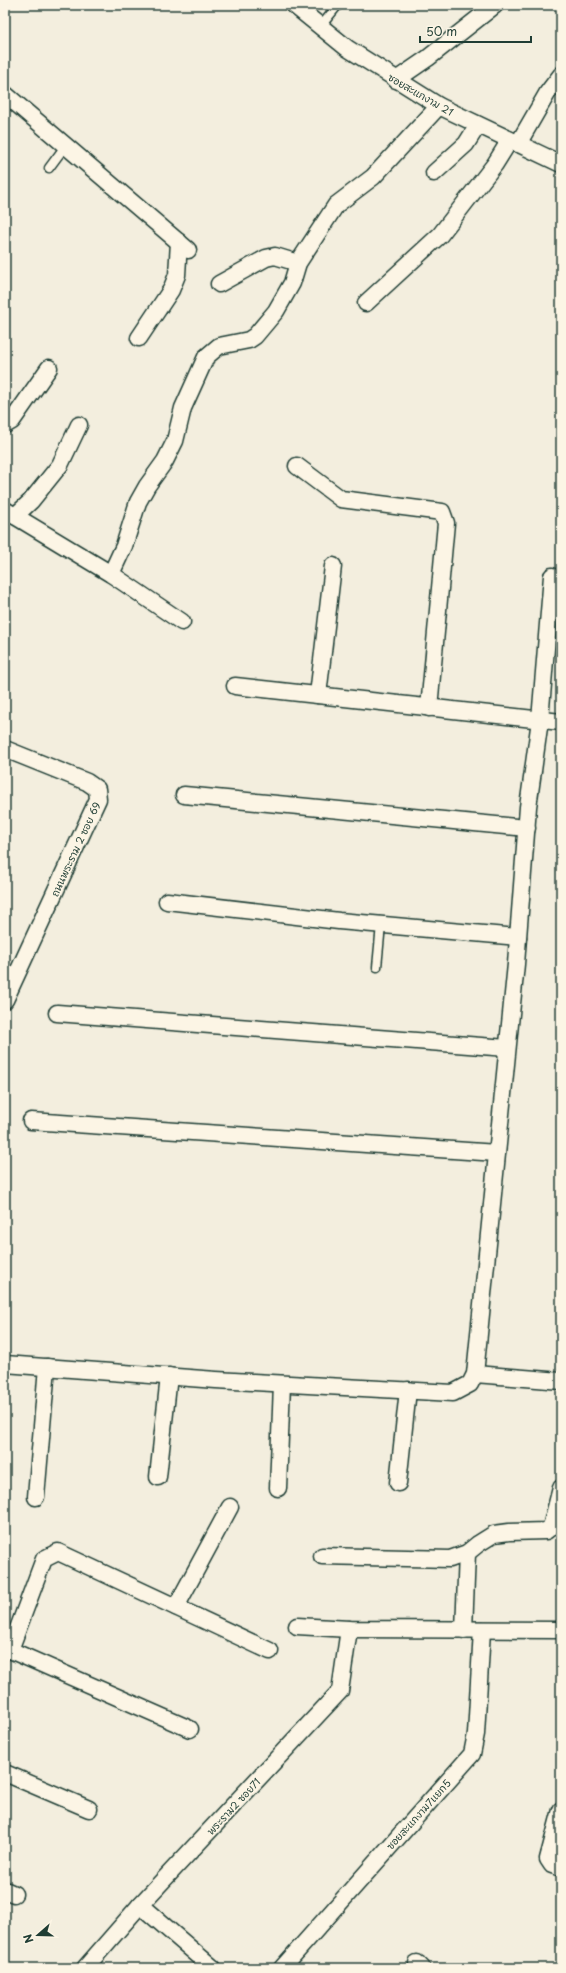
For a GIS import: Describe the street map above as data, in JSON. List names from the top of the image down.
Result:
{
  "streets": {
    "street": [
      "ซอยสะแกงาม 21",
      "ถนนพระราม 2 ซอย 69",
      "พระราม2 ซอย71",
      "ซอยสะแกงาม7แยก5"
    ]
  },
  "scale_bar": "50 m",
  "north": "left"
}
